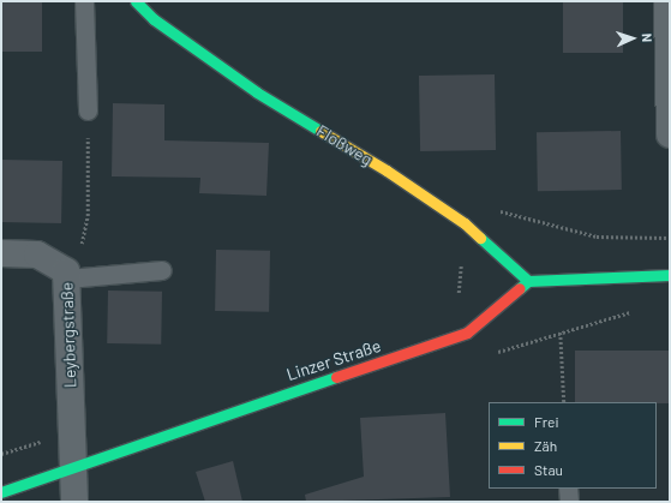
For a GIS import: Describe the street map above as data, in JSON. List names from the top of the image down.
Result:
{
  "streets": {
    "street": ["Floßweg", "Leybergstraße", "Linzer Straße"]
  },
  "crossings": [
    ["Floßweg", "Linzer Straße"],
    ["Leybergstraße", "Linzer Straße"]
  ],
  "legend": ["Frei", "Zäh", "Stau"],
  "north": "right"
}
